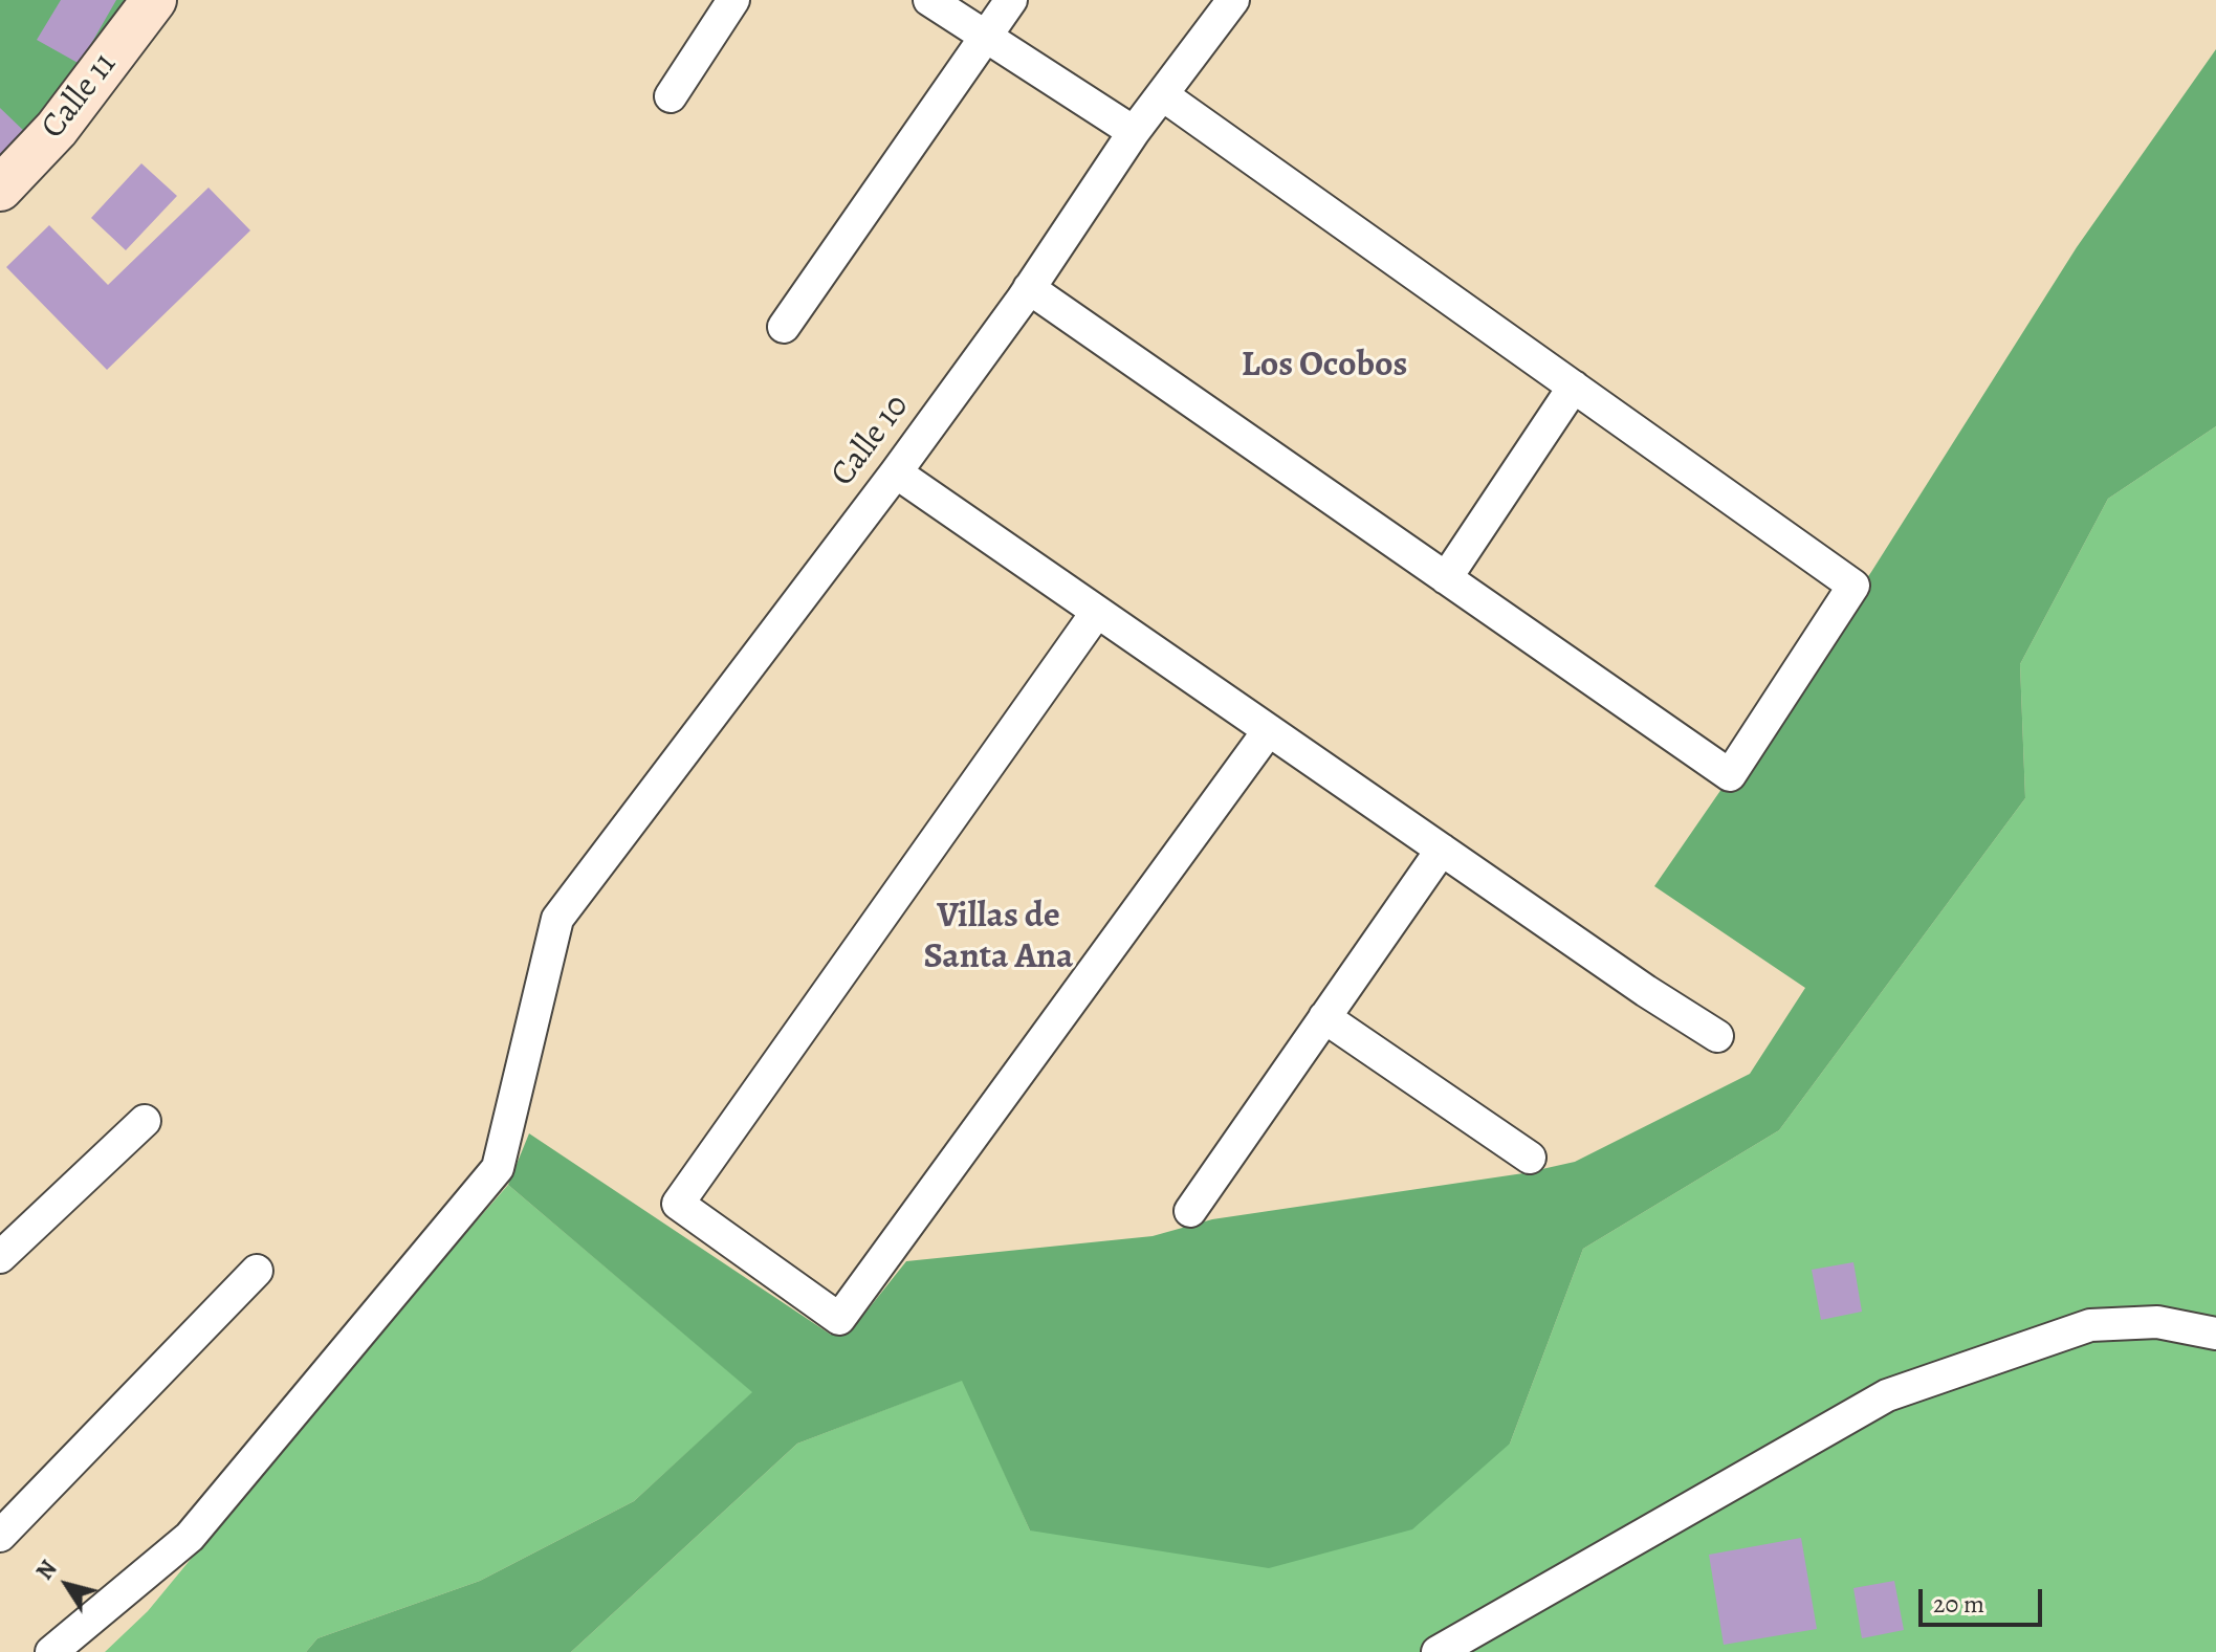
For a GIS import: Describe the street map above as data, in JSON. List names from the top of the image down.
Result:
{
  "streets": {
    "main road": ["Calle 11"],
    "street": ["Calle 10"]
  },
  "districts": ["Los Ocobos", "Villas de Santa Ana"],
  "scale_bar": "20 m",
  "north": "top left"
}
